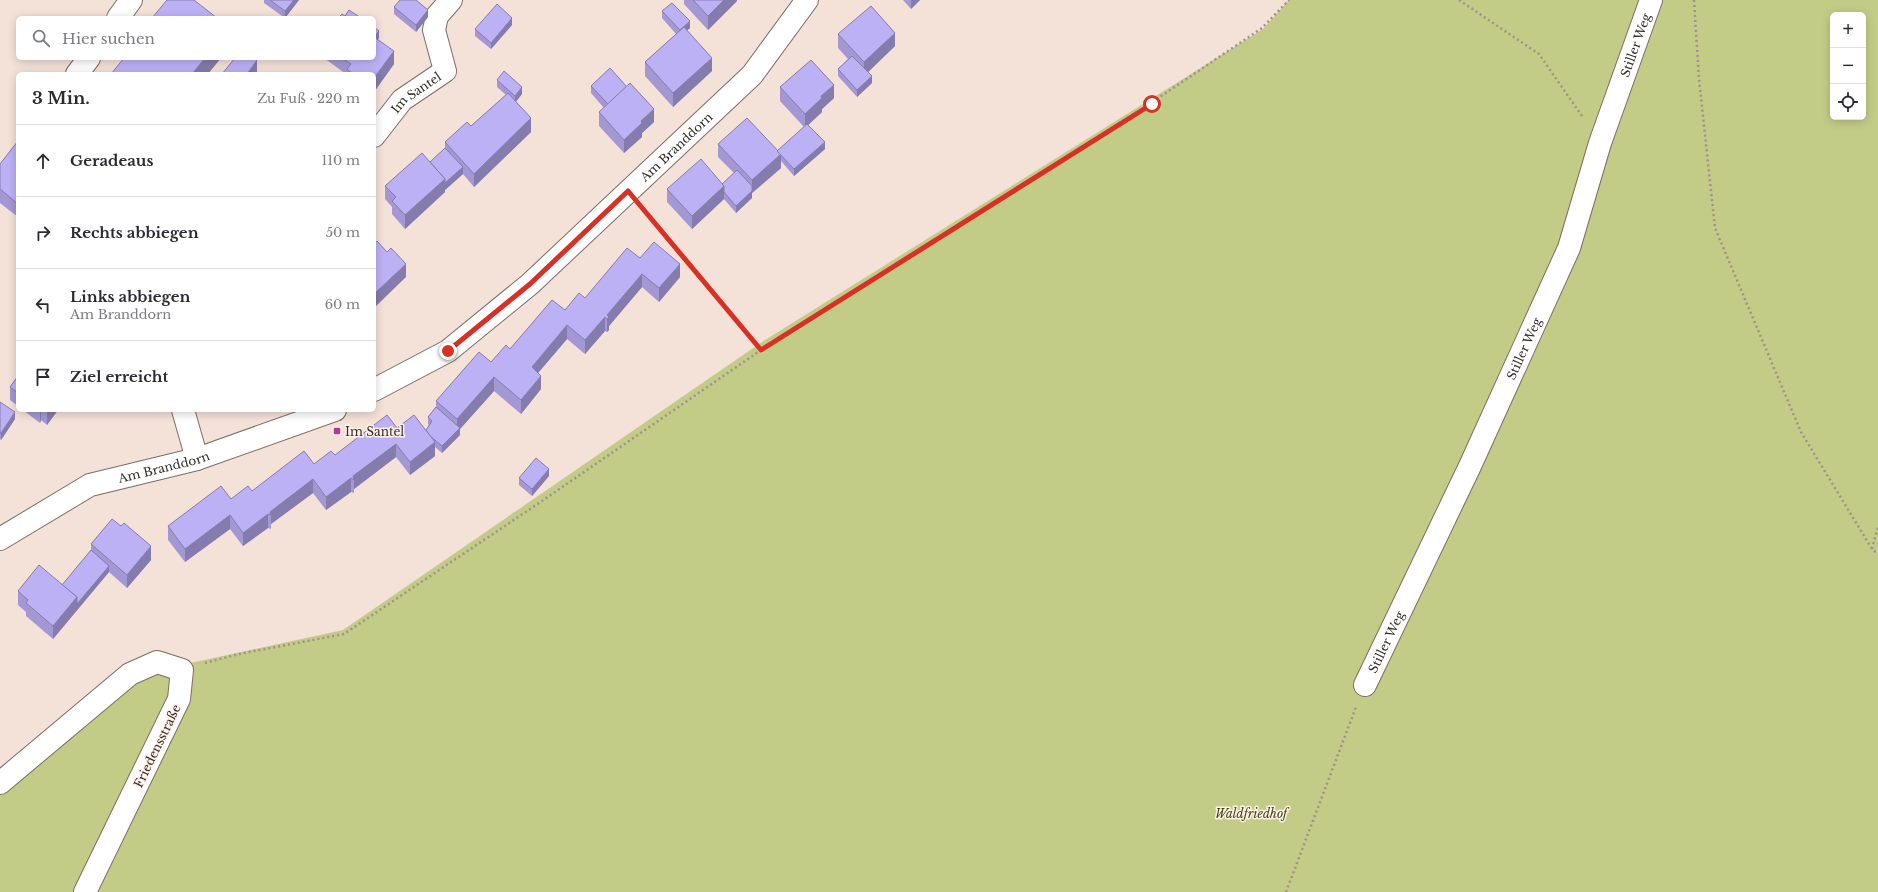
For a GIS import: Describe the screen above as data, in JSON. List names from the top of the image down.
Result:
{
  "streets": {
    "street": [
      "Stiller Weg",
      "Im Santel",
      "Am Branddorn",
      "Friedensstraße"
    ]
  },
  "parks": ["Waldfriedhof"],
  "places": {
    "transit": ["Im Santel"]
  },
  "page": {
    "map_buttons": ["+", "−"],
    "search": "Hier suchen",
    "heading": ["3 Min.", "Zu Fuß · 220 m"],
    "list": [
      ["Geradeaus", "110 m"],
      ["Rechts abbiegen", "50 m"],
      ["Links abbiegen", "Am Branddorn", "60 m"],
      "Ziel erreicht"
    ]
  }
}
